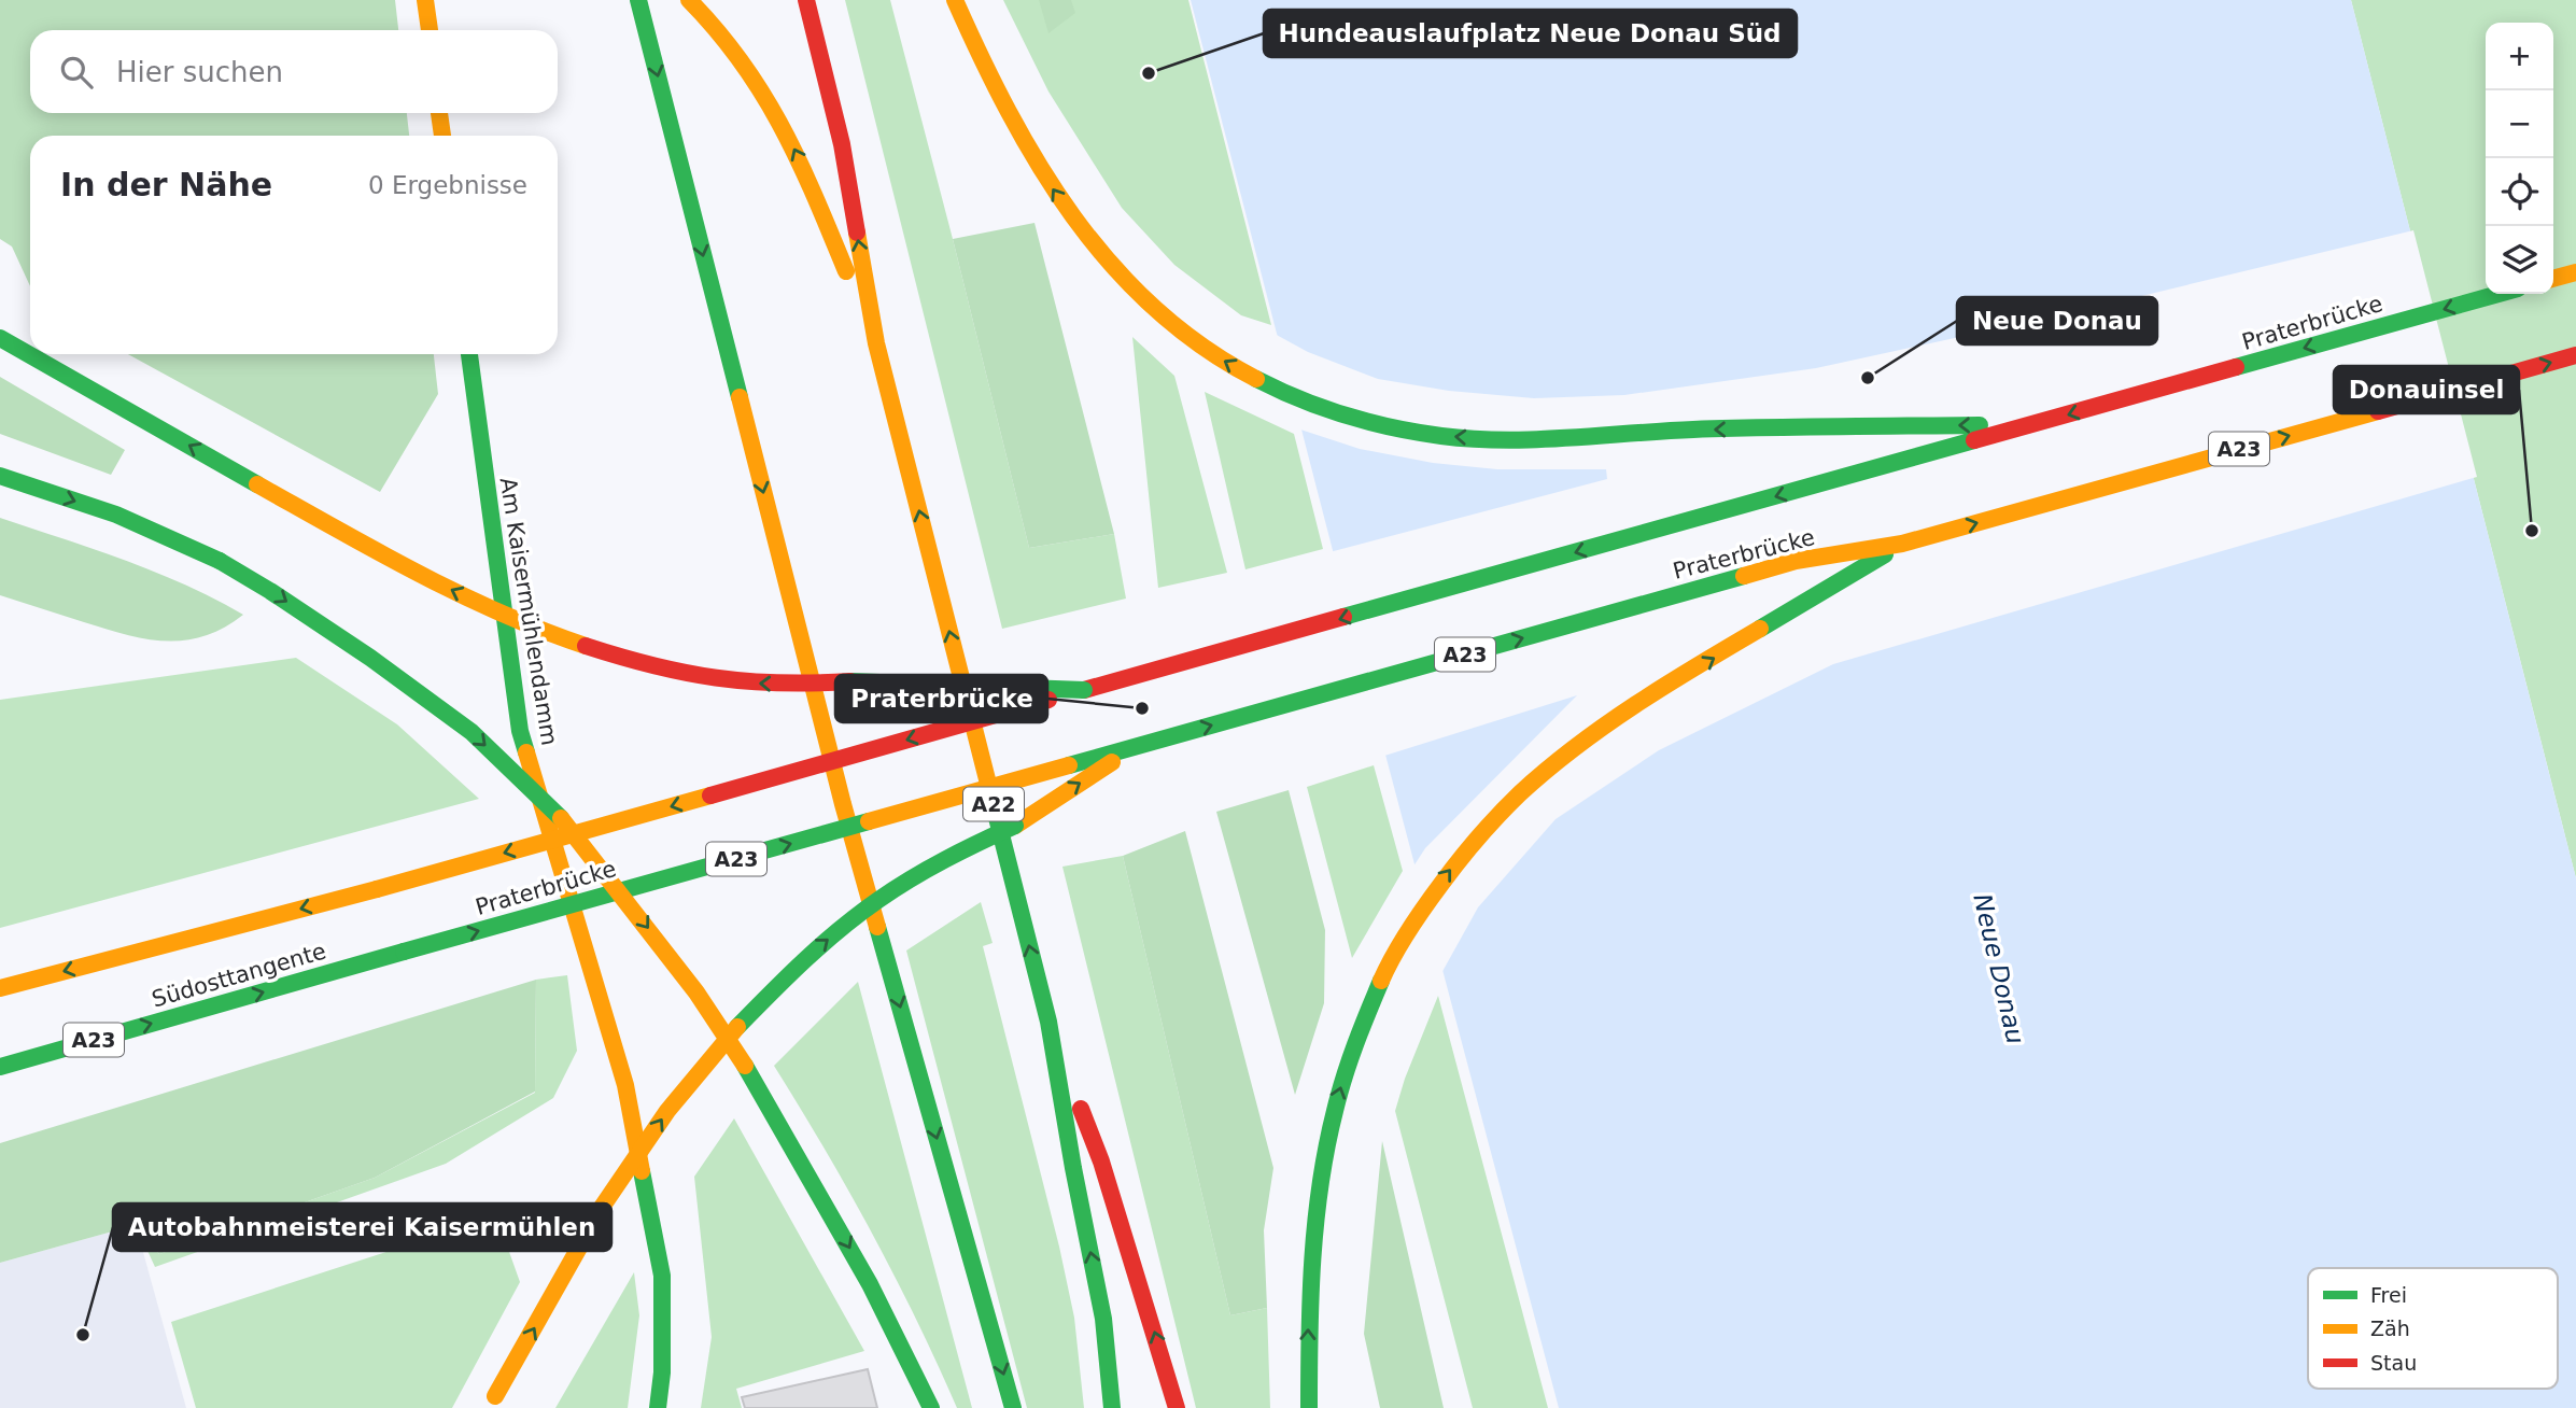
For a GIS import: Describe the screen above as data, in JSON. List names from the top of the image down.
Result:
{
  "streets": {
    "main road": [
      "Praterbrücke",
      "A23",
      "Am Kaisermühlendamm",
      "A22",
      "Südosttangente"
    ]
  },
  "crossings": [
    ["Praterbrücke", "Südosttangente"]
  ],
  "water": ["Neue Donau"],
  "places": [
    "Hundeauslaufplatz Neue Donau Süd",
    "Neue Donau",
    "Donauinsel",
    "Praterbrücke",
    "Autobahnmeisterei Kaisermühlen"
  ],
  "legend": ["Frei", "Zäh", "Stau"],
  "page": {
    "map_buttons": ["+", "−"],
    "search": "Hier suchen",
    "heading": ["In der Nähe", "0 Ergebnisse"]
  }
}
